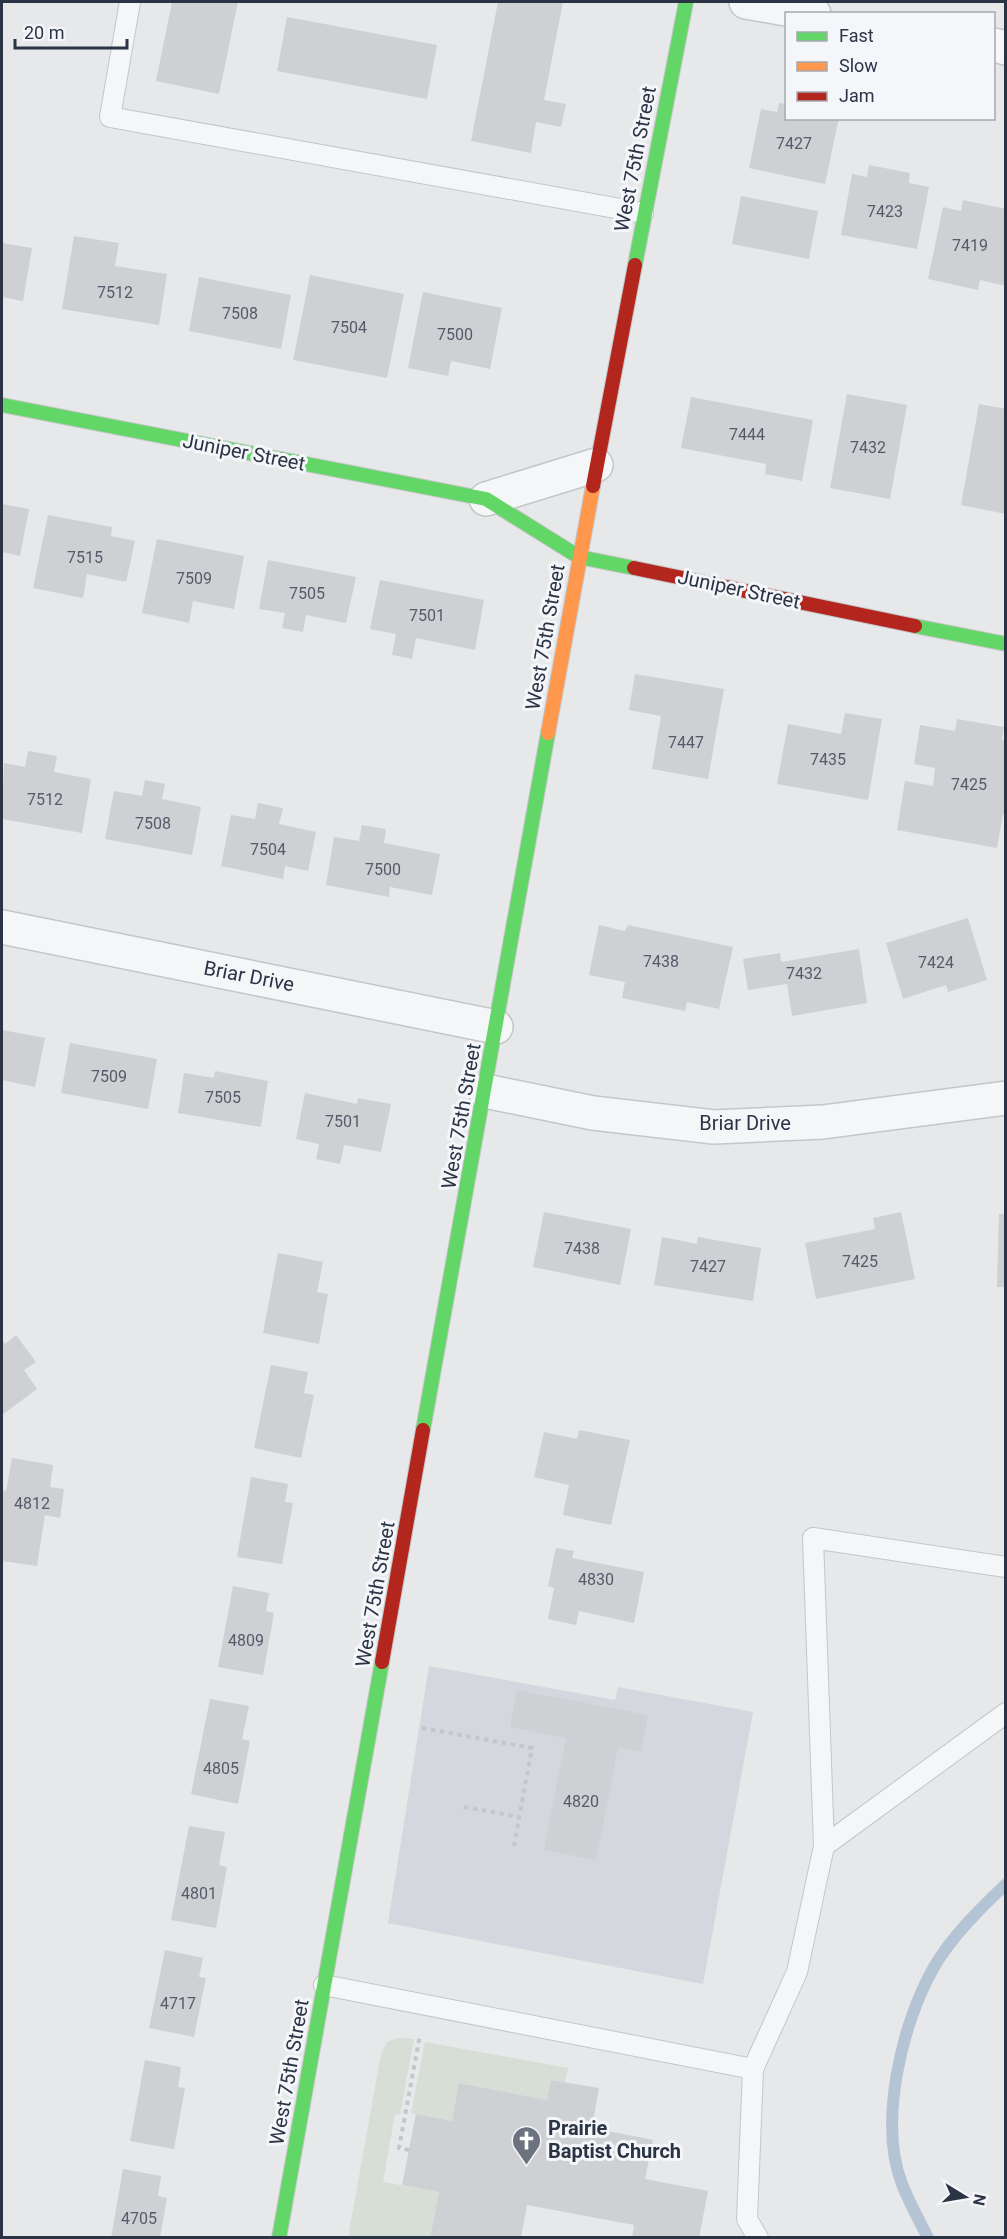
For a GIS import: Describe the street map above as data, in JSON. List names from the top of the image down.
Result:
{
  "streets": {
    "main road": ["West 75th Street", "Juniper Street"],
    "street": ["Briar Drive"]
  },
  "crossings": [
    ["West 75th Street", "Juniper Street"],
    ["West 75th Street", "Briar Drive"]
  ],
  "places": {
    "church": ["Prairie Baptist Church"]
  },
  "house_numbers": [
    "7427",
    "7423",
    "7419",
    "7512",
    "7508",
    "7504",
    "7500",
    "7444",
    "7432",
    "7515",
    "7509",
    "7505",
    "7501",
    "7447",
    "7435",
    "7425",
    "7512",
    "7508",
    "7504",
    "7500",
    "7438",
    "7424",
    "7432",
    "7509",
    "7505",
    "7501",
    "7438",
    "7425",
    "7427",
    "4812",
    "4830",
    "4809",
    "4805",
    "4820",
    "4801",
    "4717",
    "4705"
  ],
  "legend": ["Fast", "Slow", "Jam"],
  "scale_bar": "20 m",
  "north": "right"
}
